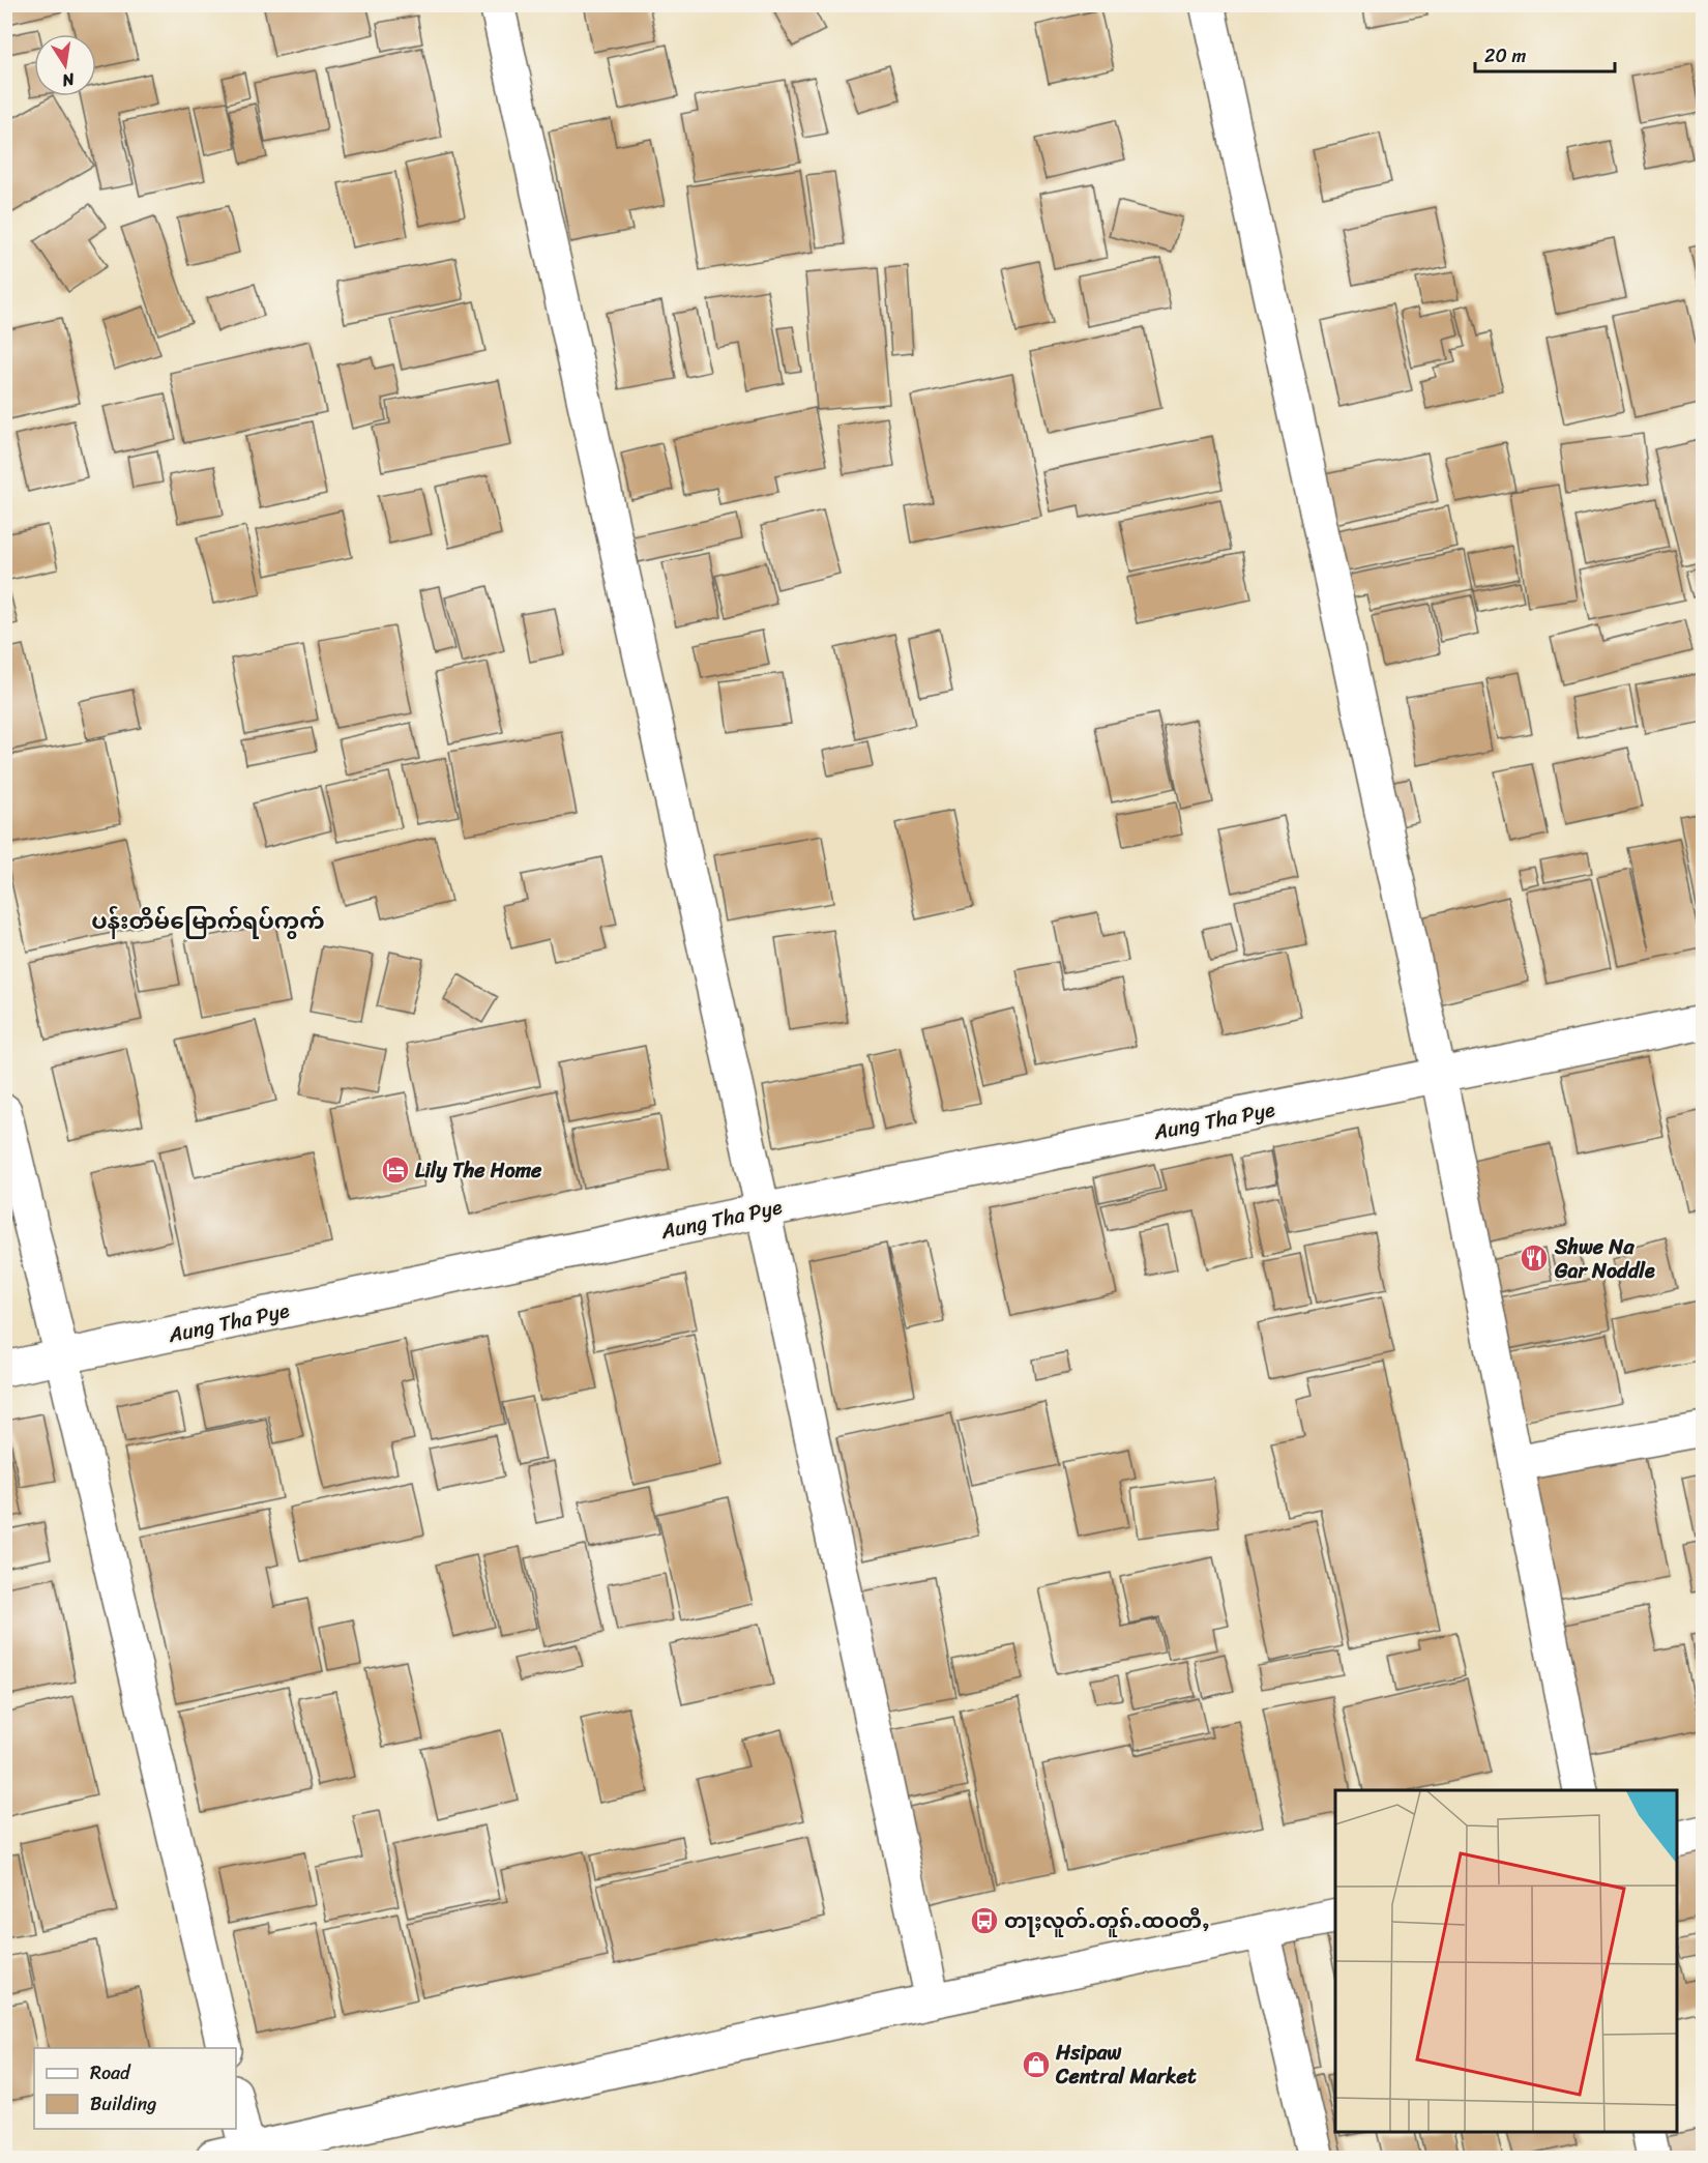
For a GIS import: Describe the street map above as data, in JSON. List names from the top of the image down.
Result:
{
  "streets": {
    "street": ["Aung Tha Pye"]
  },
  "districts": ["ပန်းတိမ်မြောက်ရပ်ကွက်"],
  "places": {
    "hotel": ["Lily The Home"],
    "restaurant": ["Shwe Na Gar Noddle"],
    "bus stop": ["တႃႈလူတ်ႉတူၵ်ႉထဝတီႇ"],
    "shop": ["Hsipaw Central Market"]
  },
  "legend": ["Road", "Building"],
  "scale_bar": "20 m",
  "north": "bottom"
}
